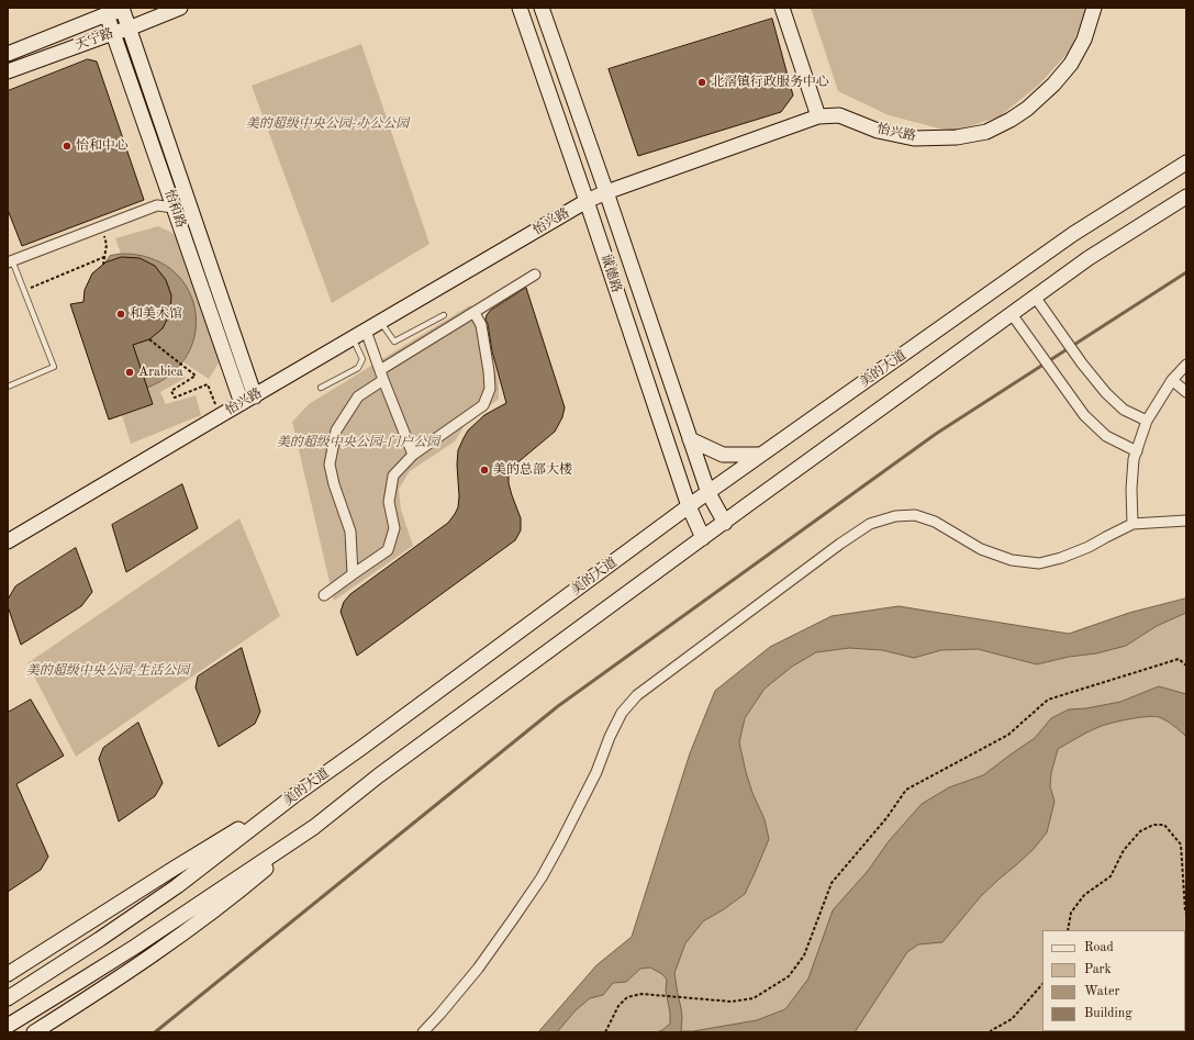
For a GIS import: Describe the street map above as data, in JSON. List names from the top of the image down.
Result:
{
  "streets": {
    "main road": [
      "天宁路",
      "怡兴路",
      "怡和路",
      "诚德路",
      "美的大道"
    ]
  },
  "crossings": [
    ["天宁路", "怡和路"],
    ["怡兴路", "怡和路"],
    ["怡兴路", "诚德路"],
    ["诚德路", "美的大道"]
  ],
  "parks": ["美的超级中央公园-办公公园", "美的超级中央公园-门户公园", "美的超级中央公园-生活公园"],
  "places": [
    "北滘镇行政服务中心",
    "怡和中心",
    "和美术馆",
    "Arabica",
    "美的总部大楼"
  ],
  "legend": [
    "Road",
    "Park",
    "Water",
    "Building"
  ]
}
